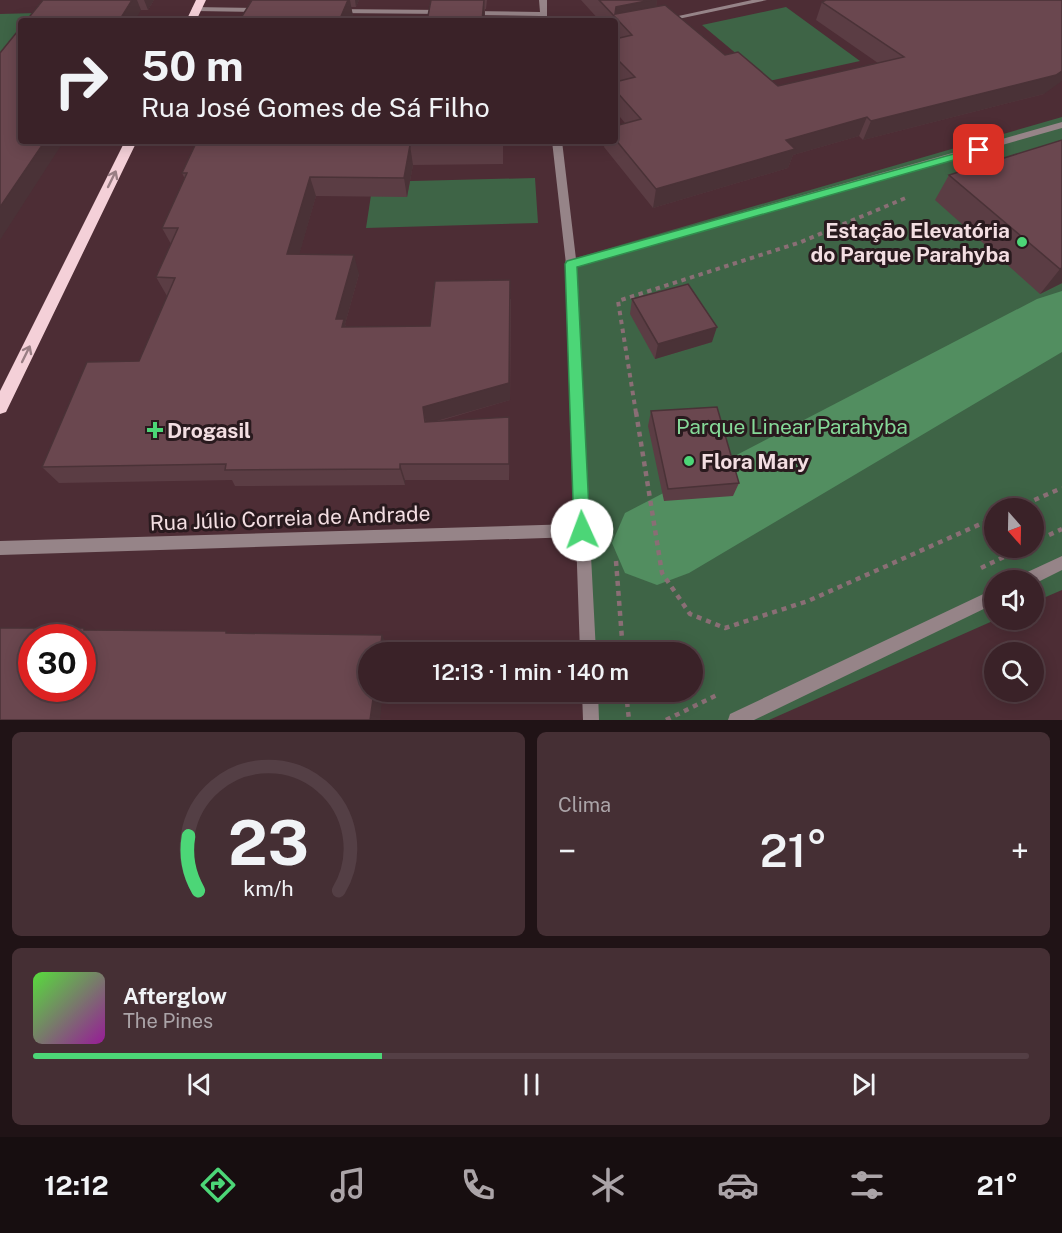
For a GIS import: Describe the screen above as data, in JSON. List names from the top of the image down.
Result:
{
  "streets": {
    "street": ["Rua Júlio Correia de Andrade"]
  },
  "parks": ["Parque Linear Parahyba"],
  "places": {
    "other": ["Estação Elevatória do Parque Parahyba", "Flora Mary"],
    "health": ["Drogasil"]
  },
  "north": "bottom",
  "page": {
    "turn": ["50 m", "Rua José Gomes de Sá Filho"],
    "limit": "30",
    "trip": "12:13 · 1 min · 140 m",
    "tile": "Clima",
    "heat": ["−", "21°", "+"],
    "song": ["Afterglow", "The Pines"],
    "tabs": ["12:12", "21°"],
    "gauge": ["23", "km/h"]
  }
}
